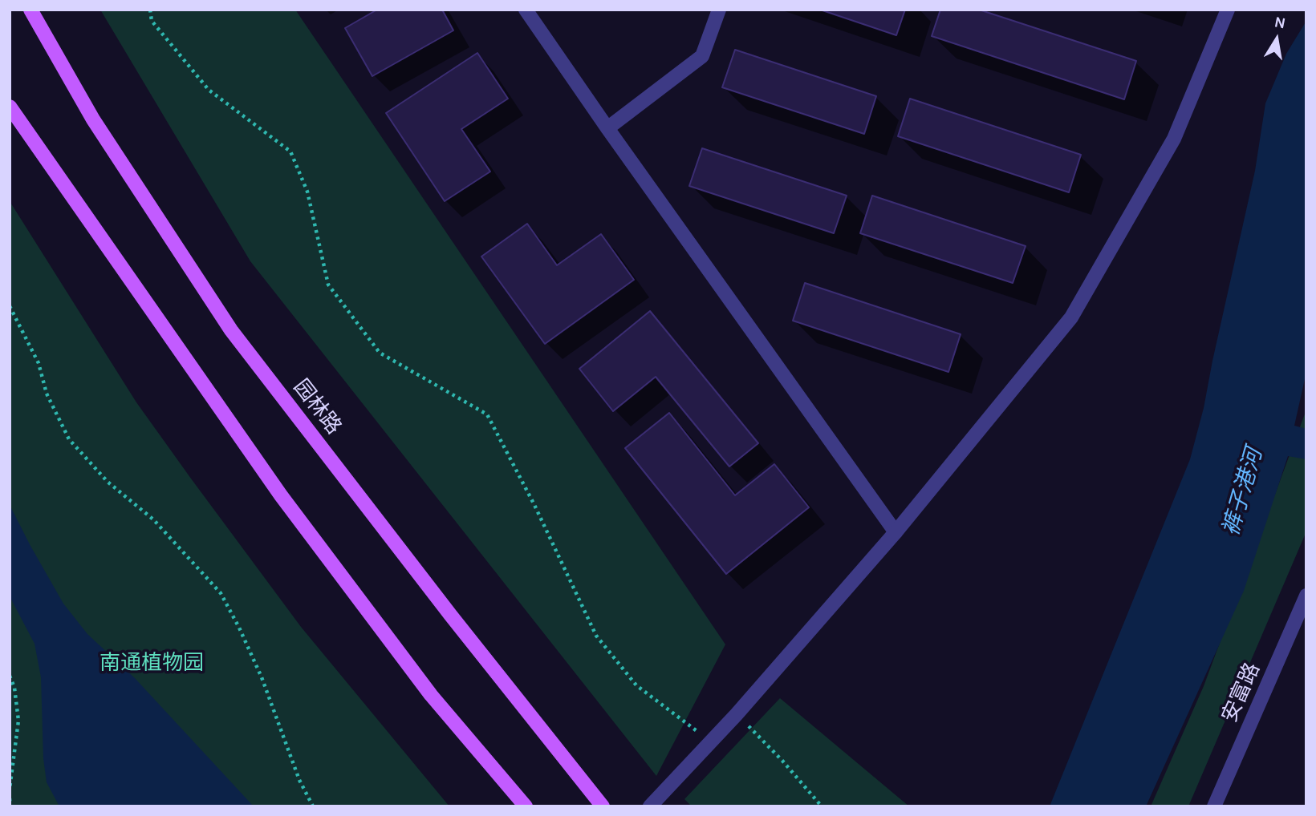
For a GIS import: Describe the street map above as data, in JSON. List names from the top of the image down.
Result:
{
  "streets": {
    "main road": ["园林路"],
    "street": ["安富路"]
  },
  "water": ["裤子港河"],
  "parks": ["南通植物园"],
  "north": "top"
}
